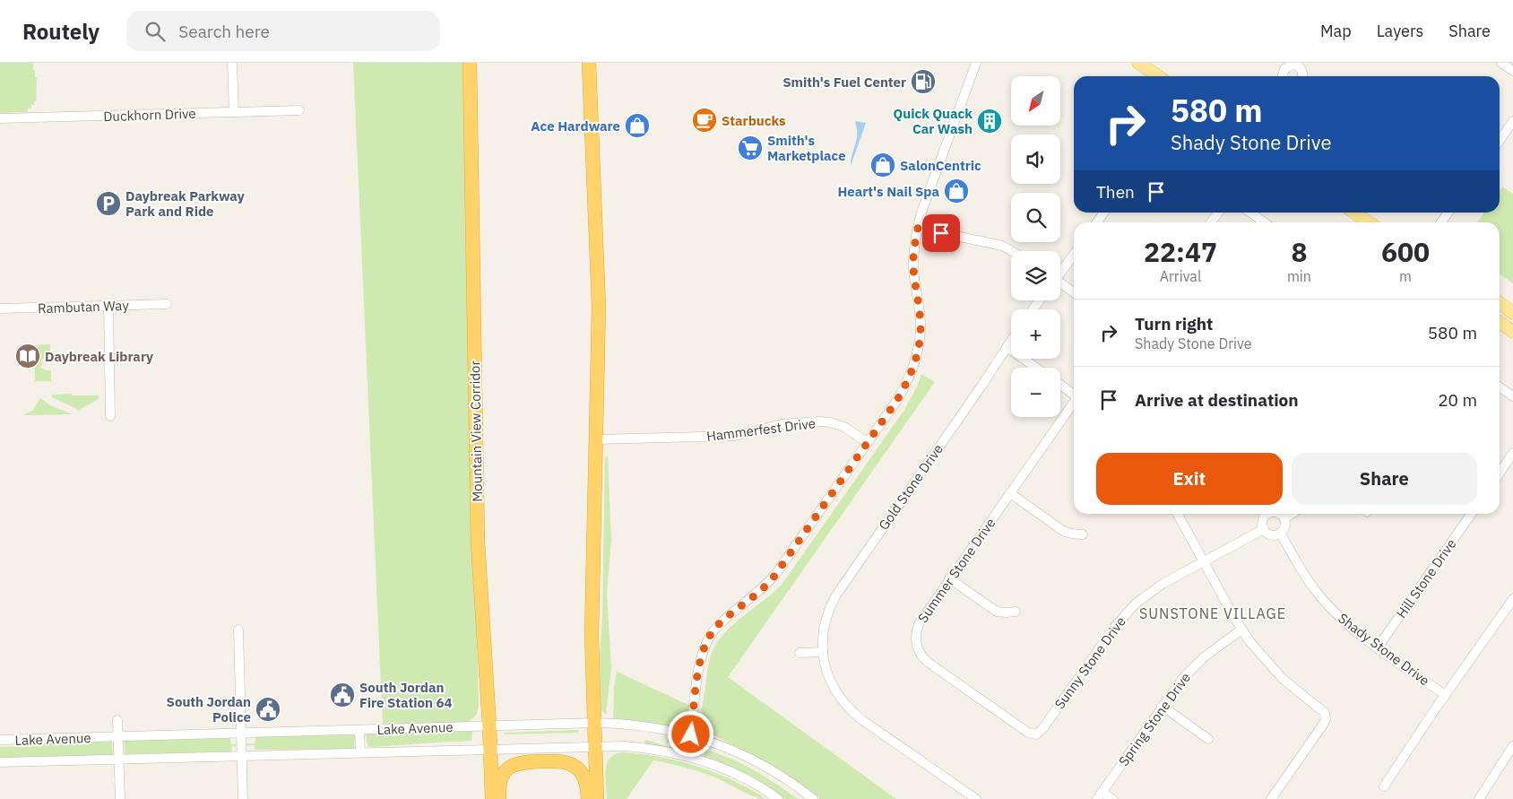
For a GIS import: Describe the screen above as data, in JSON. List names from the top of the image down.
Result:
{
  "streets": {
    "highway": ["Mountain View Corridor"],
    "street": [
      "Duckhorn Drive",
      "Rambutan Way",
      "Hammerfest Drive",
      "Gold Stone Drive",
      "Summer Stone Drive",
      "Hill Stone Drive",
      "Shady Stone Drive",
      "Sunny Stone Drive",
      "Spring Stone Drive",
      "Lake Avenue"
    ]
  },
  "crossings": [
    ["Mountain View Corridor", "Lake Avenue"],
    ["Summer Stone Drive", "Sunny Stone Drive"],
    ["Hill Stone Drive", "Shady Stone Drive"]
  ],
  "districts": ["SUNSTONE VILLAGE"],
  "places": {
    "fuel station": ["Smith's Fuel Center"],
    "cafe": ["Starbucks"],
    "building": ["Quick Quack Car Wash"],
    "shop": ["Ace Hardware", "SalonCentric", "Heart's Nail Spa"],
    "supermarket": ["Smith's Marketplace"],
    "parking": ["Daybreak Parkway Park and Ride"],
    "library": ["Daybreak Library"],
    "public building": ["South Jordan Fire Station 64", "South Jordan Police"]
  },
  "north": "bottom left",
  "page": {
    "header": "Routely",
    "search": "Search here",
    "nav": ["Map", "Layers", "Share"],
    "map_buttons": ["+", "−"],
    "turn": ["580 m", "Shady Stone Drive"],
    "then": "Then",
    "eta": [
      "22:47",
      "Arrival",
      "8",
      "min",
      "600",
      "m"
    ],
    "list": [
      {
        "name": "Turn right",
        "note": "Shady Stone Drive",
        "value": "580 m"
      },
      {
        "name": "Arrive at destination",
        "value": "20 m"
      }
    ],
    "buttons": ["Exit", "Share"]
  }
}
